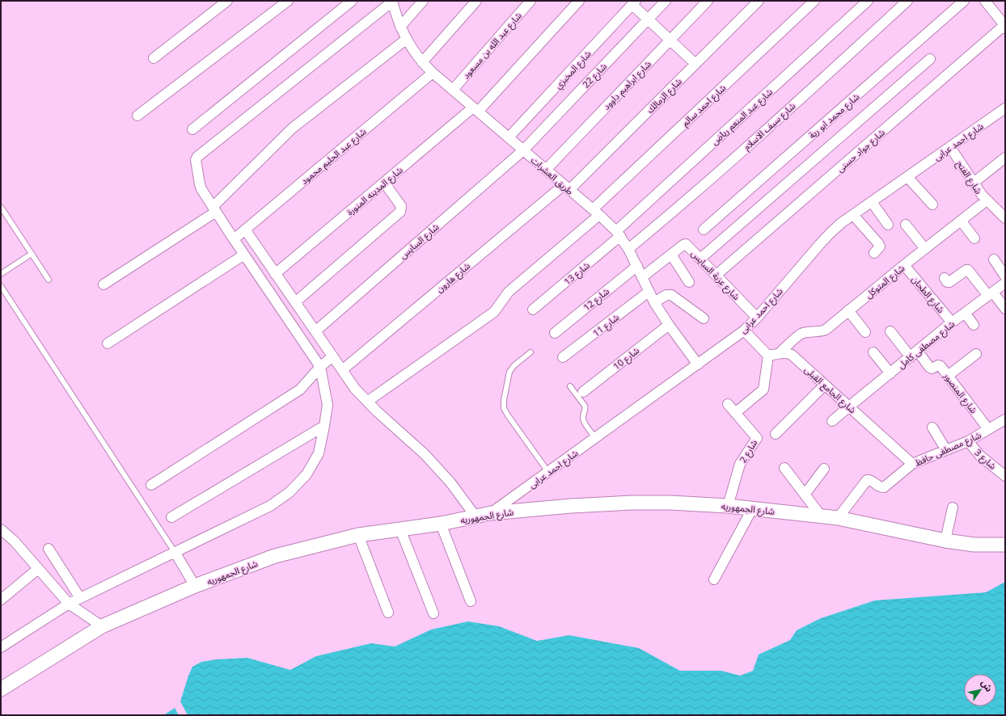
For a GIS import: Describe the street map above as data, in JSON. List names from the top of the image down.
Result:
{
  "streets": {
    "street": [
      "شارع عبد الله بن مسعود",
      "شارع المخبزي",
      "شارع 22",
      "شارع ابراهيم داوود",
      "شارع الزمالك",
      "شارع احمد سالم",
      "شارع محمد ابو رية",
      "شارع عبد المنعم رياض",
      "شارع سيف الاسلام",
      "شارع احمد عرابى",
      "شارع جواد حسنى",
      "شارع عبد الحليم محمود",
      "طريق العشرات",
      "شارع الفتح",
      "شارع المدينه المنورة",
      "شارع السايس",
      "شارع 13",
      "شارع عزبة السايس",
      "شارع هارون",
      "شارع المتوكل",
      "شارع الطحان",
      "شارع 12",
      "شارع 11",
      "شارع مصطفى كامل",
      "شارع 10",
      "شارع الجامع القبلى",
      "شارع المنصور",
      "شارع مصطفى حافظ",
      "شارع 2",
      "شارع 3",
      "شارع الجمهوريه"
    ]
  },
  "crossings": [
    ["شارع عبد الله بن مسعود", "طريق العشرات"],
    ["شارع المخبزي", "طريق العشرات"],
    ["شارع 22", "طريق العشرات"],
    ["شارع 22", "شارع السايس"],
    ["شارع ابراهيم داوود", "طريق العشرات"],
    ["شارع الزمالك", "طريق العشرات"],
    ["شارع الزمالك", "شارع هارون"],
    ["شارع احمد سالم", "طريق العشرات"],
    ["شارع عبد المنعم رياض", "طريق العشرات"],
    ["شارع عبد المنعم رياض", "شارع 13"],
    ["شارع سيف الاسلام", "طريق العشرات"],
    ["شارع احمد عرابى", "طريق العشرات"],
    ["شارع احمد عرابى", "شارع الفتح"],
    ["شارع احمد عرابى", "شارع عزبة السايس"],
    ["شارع احمد عرابى", "شارع الجمهوريه"],
    ["شارع جواد حسنى", "شارع عزبة السايس"],
    ["شارع عبد الحليم محمود", "طريق العشرات"],
    ["طريق العشرات", "شارع المدينه المنورة"],
    ["طريق العشرات", "شارع السايس"],
    ["طريق العشرات", "شارع 13"],
    ["طريق العشرات", "شارع عزبة السايس"],
    ["طريق العشرات", "شارع هارون"],
    ["طريق العشرات", "شارع 12"],
    ["طريق العشرات", "شارع 11"],
    ["طريق العشرات", "شارع 10"],
    ["شارع الفتح", "شارع المتوكل"],
    ["شارع المتوكل", "شارع الطحان"],
    ["شارع المتوكل", "شارع الجامع القبلى"],
    ["شارع الطحان", "شارع مصطفى كامل"],
    ["شارع مصطفى كامل", "شارع الجامع القبلى"],
    ["شارع مصطفى كامل", "شارع المنصور"],
    ["شارع الجامع القبلى", "شارع مصطفى حافظ"],
    ["شارع المنصور", "شارع مصطفى حافظ"],
    ["شارع مصطفى حافظ", "شارع 3"],
    ["شارع مصطفى حافظ", "شارع الجمهوريه"],
    ["شارع 2", "شارع الجمهوريه"]
  ],
  "north": "top right"
}
